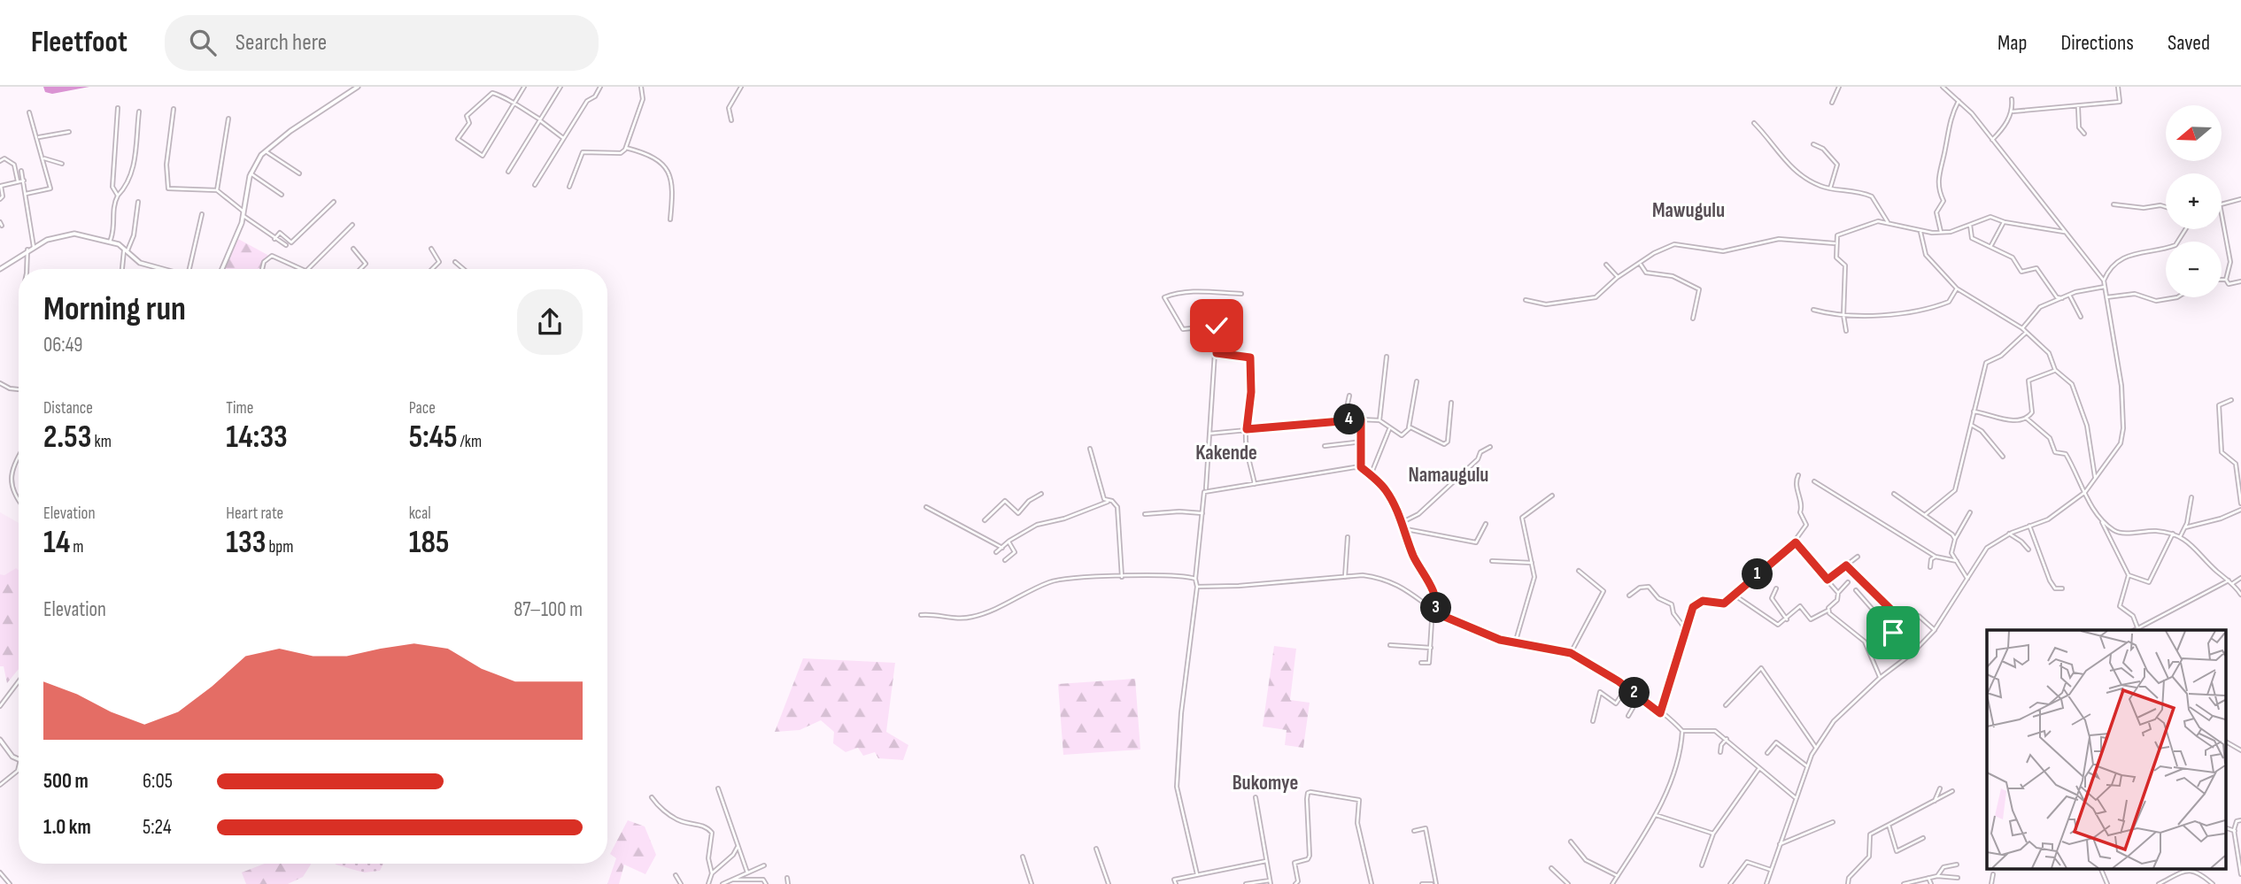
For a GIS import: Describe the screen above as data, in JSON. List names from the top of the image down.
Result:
{
  "districts": [
    "Mawugulu",
    "Kakende",
    "Namaugulu",
    "Bukomye"
  ],
  "north": "left",
  "page": {
    "header": "Fleetfoot",
    "search": "Search here",
    "nav": ["Map", "Directions", "Saved"],
    "map_buttons": ["+", "−"],
    "heading": ["Morning run", "06:49"],
    "stats": [
      ["Distance", "2.53 km"],
      ["Time", "14:33"],
      ["Pace", "5:45 /km"],
      ["Elevation", "14 m"],
      ["Heart rate", "133 bpm"],
      ["kcal", "185"]
    ],
    "pins": [
      "4",
      "1",
      "3",
      "2"
    ],
    "chart": ["Elevation", "87–100 m"],
    "list": [
      {
        "name": "500 m",
        "note": "6:05"
      },
      {
        "name": "1.0 km",
        "note": "5:24"
      }
    ]
  }
}
